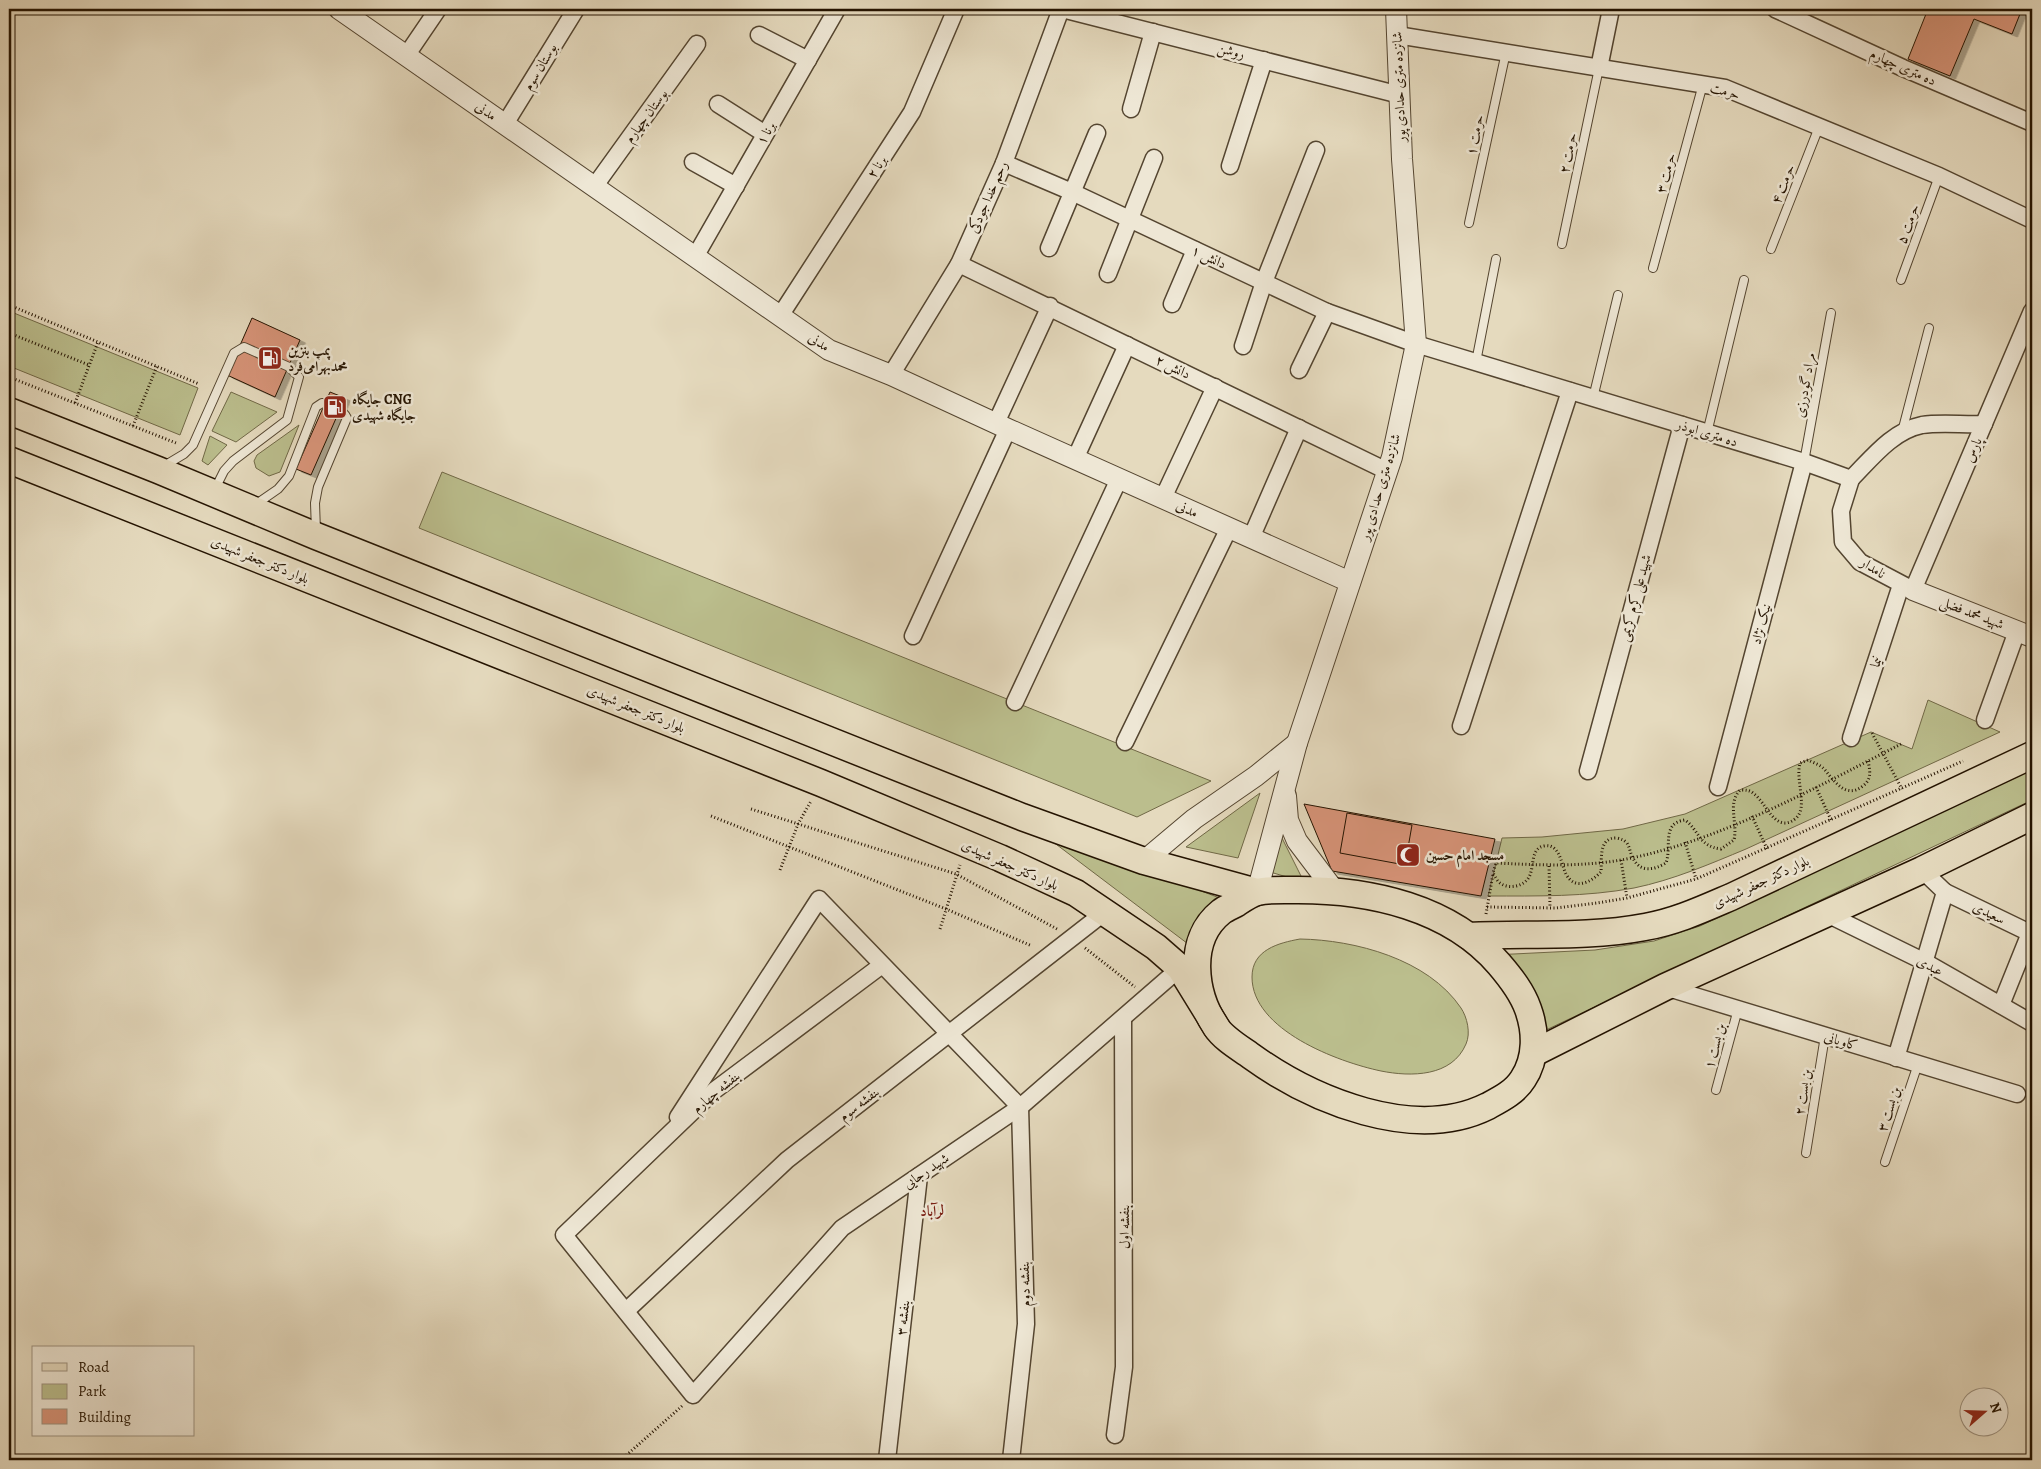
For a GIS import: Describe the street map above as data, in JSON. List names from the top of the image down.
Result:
{
  "streets": {
    "main road": ["بلوار دکتر جعفر شهیدی"],
    "street": [
      "روشن",
      "بوستان سوم",
      "ده متری چهارم",
      "شانزده متری حدادی پور",
      "حرمت",
      "مدنی",
      "بوستان چهارم",
      "برنا ۱",
      "برنا ۲",
      "رحم خدا جودکی",
      "دانش ۱",
      "دانش ۲",
      "ده متری ابوذر",
      "پارس",
      "نامدار",
      "شهید علی کرم کریمی",
      "شهید محمد فضلی",
      "نیک نژاد",
      "نیما",
      "سعیدی",
      "عبدی",
      "کاویانی",
      "بنفشه چهارم",
      "بنفشه سوم",
      "شهید رجایی",
      "بنفشه اول",
      "بنفشه دوم",
      "بنفشه ۳"
    ],
    "lane": [
      "حرمت ۱",
      "حرمت ۲",
      "حرمت ۳",
      "حرمت ۴",
      "حرمت ۵",
      "مراد گودرزی",
      "بن بست ۱",
      "بن بست ۲",
      "بن بست ۳"
    ]
  },
  "crossings": [
    ["روشن", "شانزده متری حدادی پور"],
    ["روشن", "رحم خدا جودکی"],
    ["بوستان سوم", "مدنی"],
    ["شانزده متری حدادی پور", "حرمت"],
    ["شانزده متری حدادی پور", "مدنی"],
    ["شانزده متری حدادی پور", "دانش ۱"],
    ["شانزده متری حدادی پور", "دانش ۲"],
    ["شانزده متری حدادی پور", "ده متری ابوذر"],
    ["حرمت", "حرمت ۱"],
    ["حرمت", "حرمت ۲"],
    ["حرمت", "حرمت ۳"],
    ["حرمت", "حرمت ۴"],
    ["حرمت", "حرمت ۵"],
    ["مدنی", "بوستان چهارم"],
    ["مدنی", "برنا ۱"],
    ["مدنی", "برنا ۲"],
    ["مدنی", "رحم خدا جودکی"],
    ["رحم خدا جودکی", "دانش ۱"],
    ["رحم خدا جودکی", "دانش ۲"],
    ["دانش ۱", "ده متری ابوذر"],
    ["مراد گودرزی", "ده متری ابوذر"],
    ["مراد گودرزی", "نیک نژاد"],
    ["ده متری ابوذر", "نامدار"],
    ["ده متری ابوذر", "شهید علی کرم کریمی"],
    ["ده متری ابوذر", "نیک نژاد"],
    ["پارس", "نامدار"],
    ["پارس", "شهید محمد فضلی"],
    ["پارس", "نیما"],
    ["بلوار دکتر جعفر شهیدی", "بنفشه سوم"],
    ["بلوار دکتر جعفر شهیدی", "شهید رجایی"],
    ["نامدار", "شهید محمد فضلی"],
    ["نامدار", "نیما"],
    ["شهید محمد فضلی", "نیما"],
    ["کاویانی", "بن بست ۱"],
    ["کاویانی", "بن بست ۲"],
    ["کاویانی", "بن بست ۳"],
    ["بنفشه چهارم", "بنفشه سوم"],
    ["شهید رجایی", "بنفشه اول"],
    ["شهید رجایی", "بنفشه دوم"],
    ["شهید رجایی", "بنفشه ۳"]
  ],
  "districts": ["لرآباد"],
  "places": {
    "fuel station": ["پمپ بنزین محمد‌بهرامی‌فرد", "جایگاه CNG جایگاه شهیدی"],
    "mosque": ["مسجد امام حسین"]
  },
  "legend": ["Road", "Park", "Building"],
  "north": "right"
}
